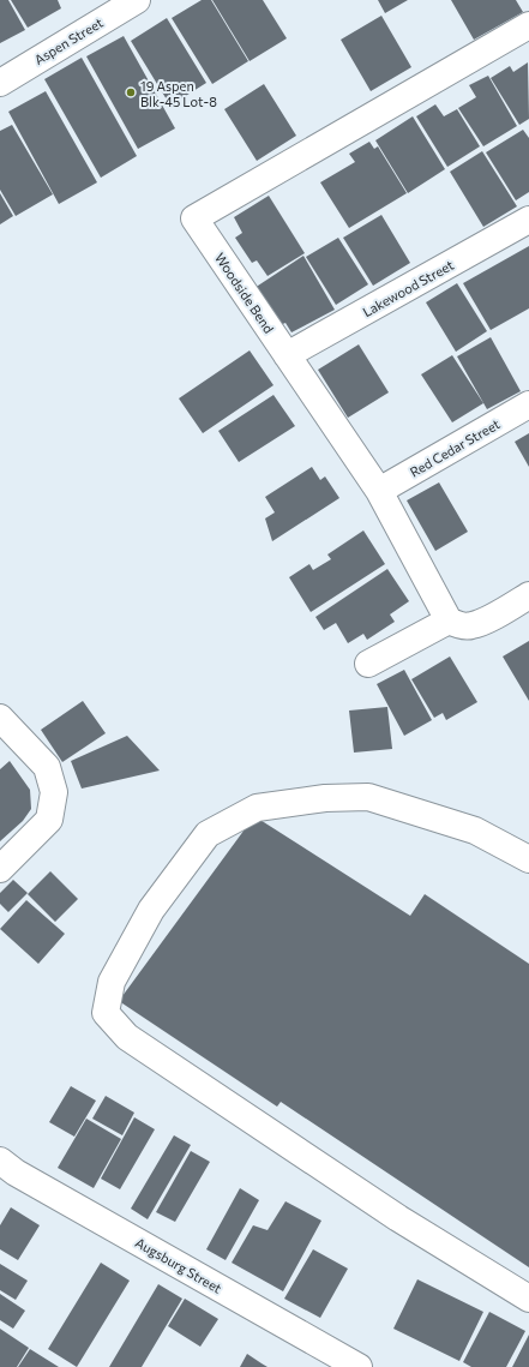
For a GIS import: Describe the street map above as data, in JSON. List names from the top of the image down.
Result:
{
  "streets": {
    "street": [
      "Aspen Street",
      "Lakewood Street",
      "Woodside Bend",
      "Red Cedar Street",
      "Augsburg Street"
    ]
  },
  "crossings": [
    ["Lakewood Street", "Woodside Bend"],
    ["Woodside Bend", "Red Cedar Street"]
  ],
  "places": ["19 Aspen Blk-45 Lot-8"]
}
